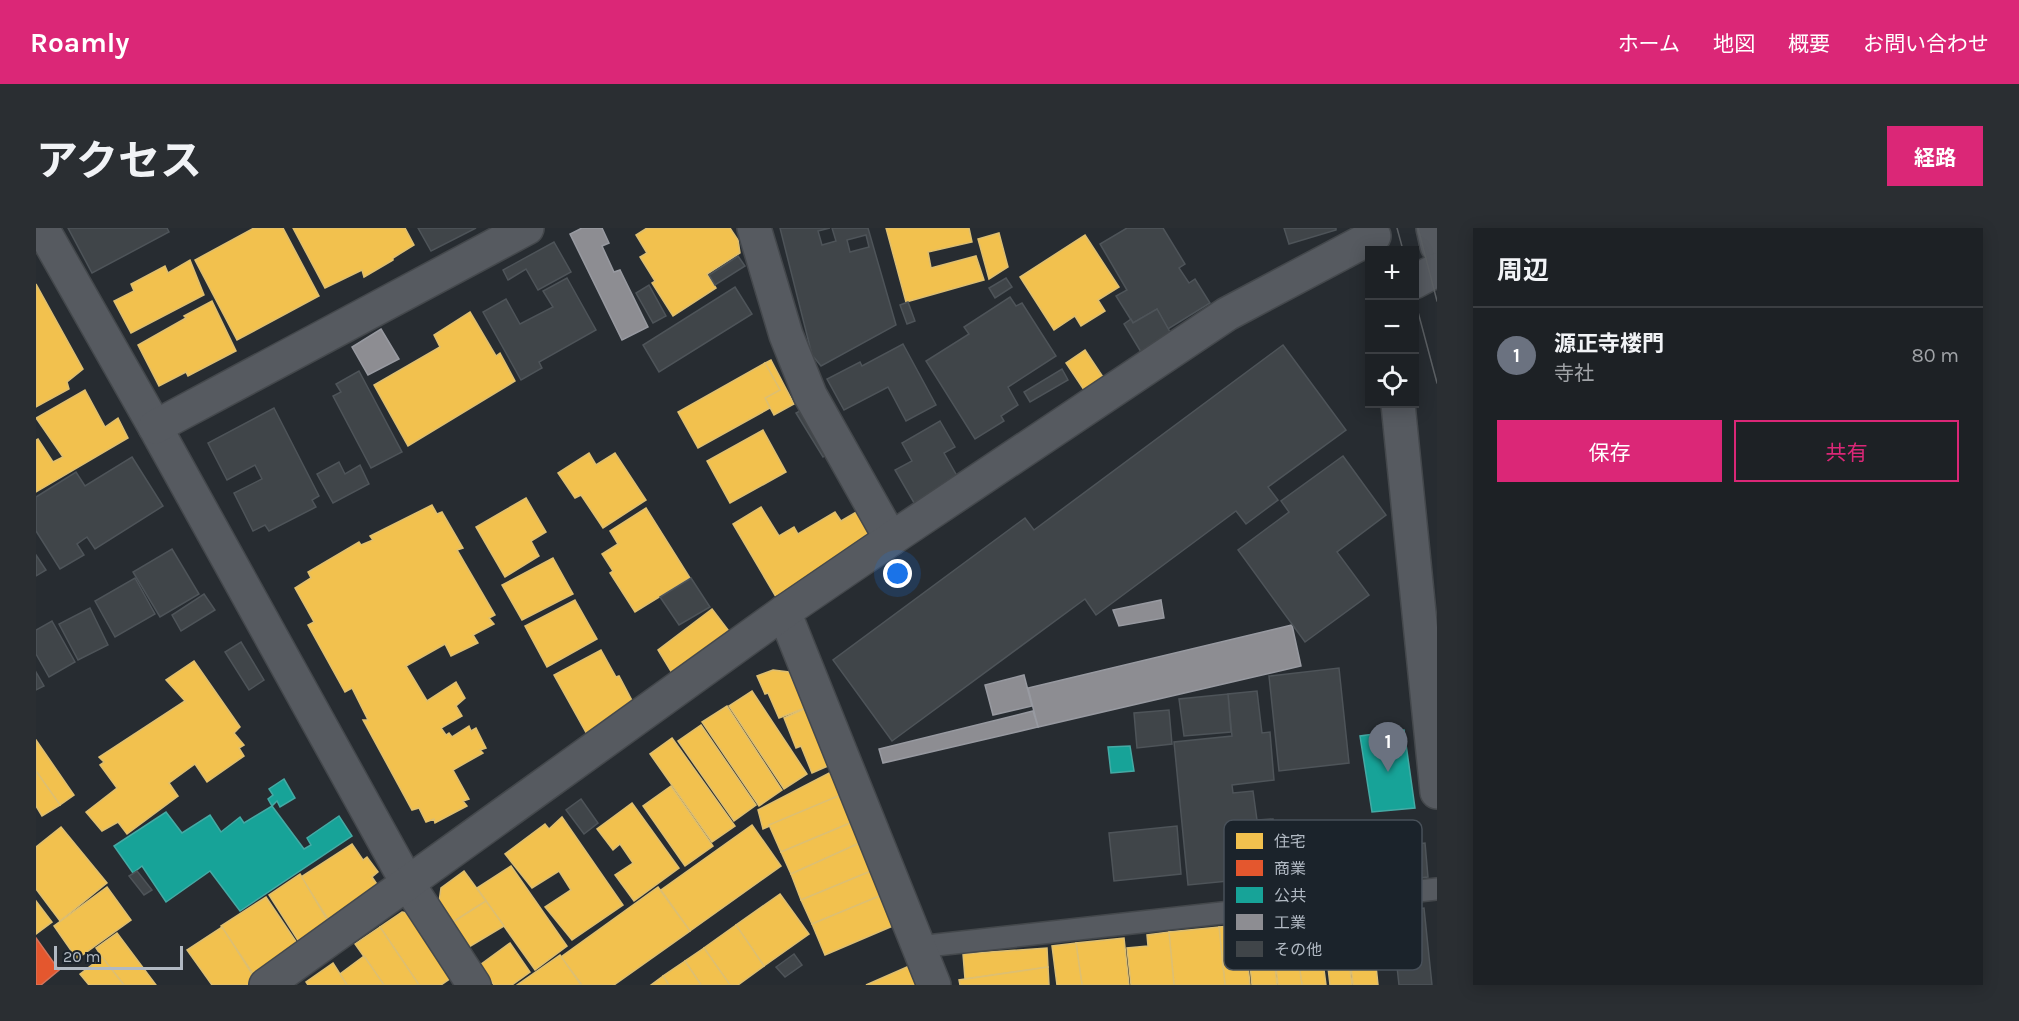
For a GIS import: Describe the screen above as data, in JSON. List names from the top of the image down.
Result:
{
  "legend": [
    "住宅",
    "商業",
    "公共",
    "工業",
    "その他"
  ],
  "scale_bar": "20 m",
  "page": {
    "header": "Roamly",
    "nav": [
      "ホーム",
      "地図",
      "概要",
      "お問い合わせ"
    ],
    "title": "アクセス",
    "buttons": [
      "経路",
      ["保存", "共有"]
    ],
    "heading": "周辺",
    "map_buttons": ["+", "−"],
    "list": [
      {
        "mark": "1",
        "name": "源正寺楼門",
        "note": "寺社",
        "value": "80 m"
      }
    ],
    "pins": "1",
    "scale": "20 m"
  }
}
